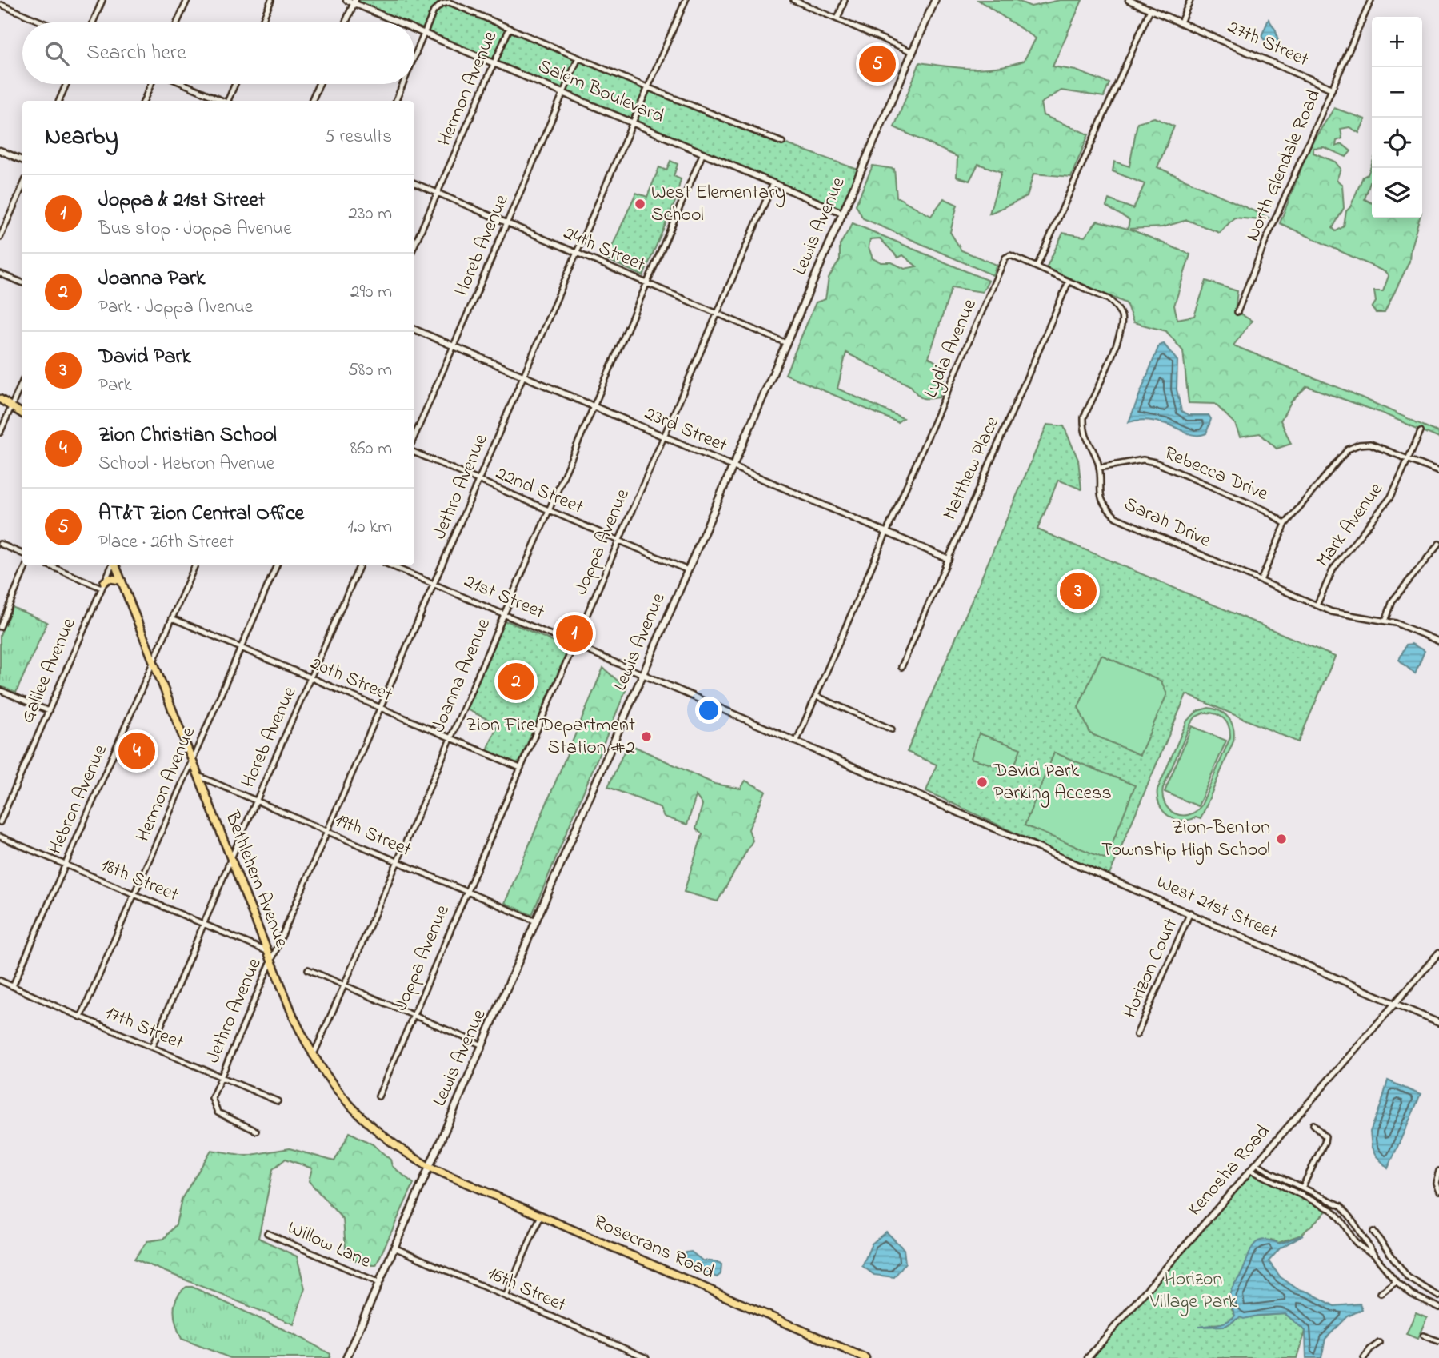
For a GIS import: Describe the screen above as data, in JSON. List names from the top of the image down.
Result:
{
  "streets": {
    "main road": ["Lewis Avenue", "Bethlehem Avenue", "Rosecrans Road"],
    "street": [
      "27th Street",
      "Hermon Avenue",
      "Salem Boulevard",
      "North Glendale Road",
      "Horeb Avenue",
      "24th Street",
      "Lydia Avenue",
      "23rd Street",
      "Matthew Place",
      "Rebecca Drive",
      "Jethro Avenue",
      "22nd Street",
      "Sarah Drive",
      "Mark Avenue",
      "Joppa Avenue",
      "21st Street",
      "Galilee Avenue",
      "Joanna Avenue",
      "20th Street",
      "Hebron Avenue",
      "19th Street",
      "18th Street",
      "West 21st Street",
      "Horizon Court",
      "17th Street",
      "Kenosha Road",
      "Willow Lane",
      "16th Street"
    ]
  },
  "crossings": [
    ["27th Street", "North Glendale Road"],
    ["Hermon Avenue", "Salem Boulevard"],
    ["Hermon Avenue", "24th Street"],
    ["Hermon Avenue", "20th Street"],
    ["Hermon Avenue", "Bethlehem Avenue"],
    ["Hermon Avenue", "18th Street"],
    ["Hermon Avenue", "17th Street"],
    ["Salem Boulevard", "Lewis Avenue"],
    ["Salem Boulevard", "Horeb Avenue"],
    ["Salem Boulevard", "Jethro Avenue"],
    ["Salem Boulevard", "Joppa Avenue"],
    ["Salem Boulevard", "Joanna Avenue"],
    ["Lewis Avenue", "24th Street"],
    ["Lewis Avenue", "23rd Street"],
    ["Lewis Avenue", "22nd Street"],
    ["Lewis Avenue", "21st Street"],
    ["Lewis Avenue", "19th Street"],
    ["Lewis Avenue", "Bethlehem Avenue"],
    ["Lewis Avenue", "Willow Lane"],
    ["Lewis Avenue", "Rosecrans Road"],
    ["Lewis Avenue", "16th Street"],
    ["Horeb Avenue", "24th Street"],
    ["Horeb Avenue", "23rd Street"],
    ["Horeb Avenue", "20th Street"],
    ["Horeb Avenue", "19th Street"],
    ["Horeb Avenue", "Bethlehem Avenue"],
    ["Horeb Avenue", "18th Street"],
    ["Horeb Avenue", "17th Street"],
    ["24th Street", "Jethro Avenue"],
    ["24th Street", "Joppa Avenue"],
    ["24th Street", "Joanna Avenue"],
    ["Lydia Avenue", "23rd Street"],
    ["Lydia Avenue", "Sarah Drive"],
    ["Lydia Avenue", "21st Street"],
    ["Lydia Avenue", "West 21st Street"],
    ["23rd Street", "Matthew Place"],
    ["23rd Street", "Jethro Avenue"],
    ["23rd Street", "Joppa Avenue"],
    ["23rd Street", "Joanna Avenue"],
    ["Matthew Place", "Sarah Drive"],
    ["Rebecca Drive", "Sarah Drive"],
    ["Jethro Avenue", "22nd Street"],
    ["Jethro Avenue", "21st Street"],
    ["Jethro Avenue", "20th Street"],
    ["Jethro Avenue", "19th Street"],
    ["Jethro Avenue", "Bethlehem Avenue"],
    ["Jethro Avenue", "17th Street"],
    ["22nd Street", "Joppa Avenue"],
    ["22nd Street", "Joanna Avenue"],
    ["Sarah Drive", "Mark Avenue"],
    ["Joppa Avenue", "21st Street"],
    ["Joppa Avenue", "20th Street"],
    ["Joppa Avenue", "19th Street"],
    ["21st Street", "Joanna Avenue"],
    ["21st Street", "West 21st Street"],
    ["Joanna Avenue", "20th Street"],
    ["Joanna Avenue", "19th Street"],
    ["Joanna Avenue", "Bethlehem Avenue"],
    ["20th Street", "Hebron Avenue"],
    ["Hebron Avenue", "Bethlehem Avenue"],
    ["Hebron Avenue", "18th Street"],
    ["Hebron Avenue", "17th Street"],
    ["19th Street", "Bethlehem Avenue"],
    ["Bethlehem Avenue", "18th Street"],
    ["Bethlehem Avenue", "Rosecrans Road"],
    ["West 21st Street", "Horizon Court"],
    ["West 21st Street", "Kenosha Road"]
  ],
  "parks": ["Horizon Village Park"],
  "places": [
    "West Elementary School",
    "Zion Fire Department Station #2",
    "David Park Parking Access",
    "Zion-Benton Township High School"
  ],
  "page": {
    "map_buttons": ["+", "−"],
    "search": "Search here",
    "pins": [
      "5",
      "3",
      "1",
      "2",
      "4"
    ],
    "heading": ["Nearby", "5 results"],
    "list": [
      {
        "mark": "1",
        "name": "Joppa & 21st Street",
        "note": "Bus stop · Joppa Avenue",
        "value": "230 m"
      },
      {
        "mark": "2",
        "name": "Joanna Park",
        "note": "Park · Joppa Avenue",
        "value": "290 m"
      },
      {
        "mark": "3",
        "name": "David Park",
        "note": "Park",
        "value": "580 m"
      },
      {
        "mark": "4",
        "name": "Zion Christian School",
        "note": "School · Hebron Avenue",
        "value": "860 m"
      },
      {
        "mark": "5",
        "name": "AT&T Zion Central Office",
        "note": "Place · 26th Street",
        "value": "1.0 km"
      }
    ]
  }
}
